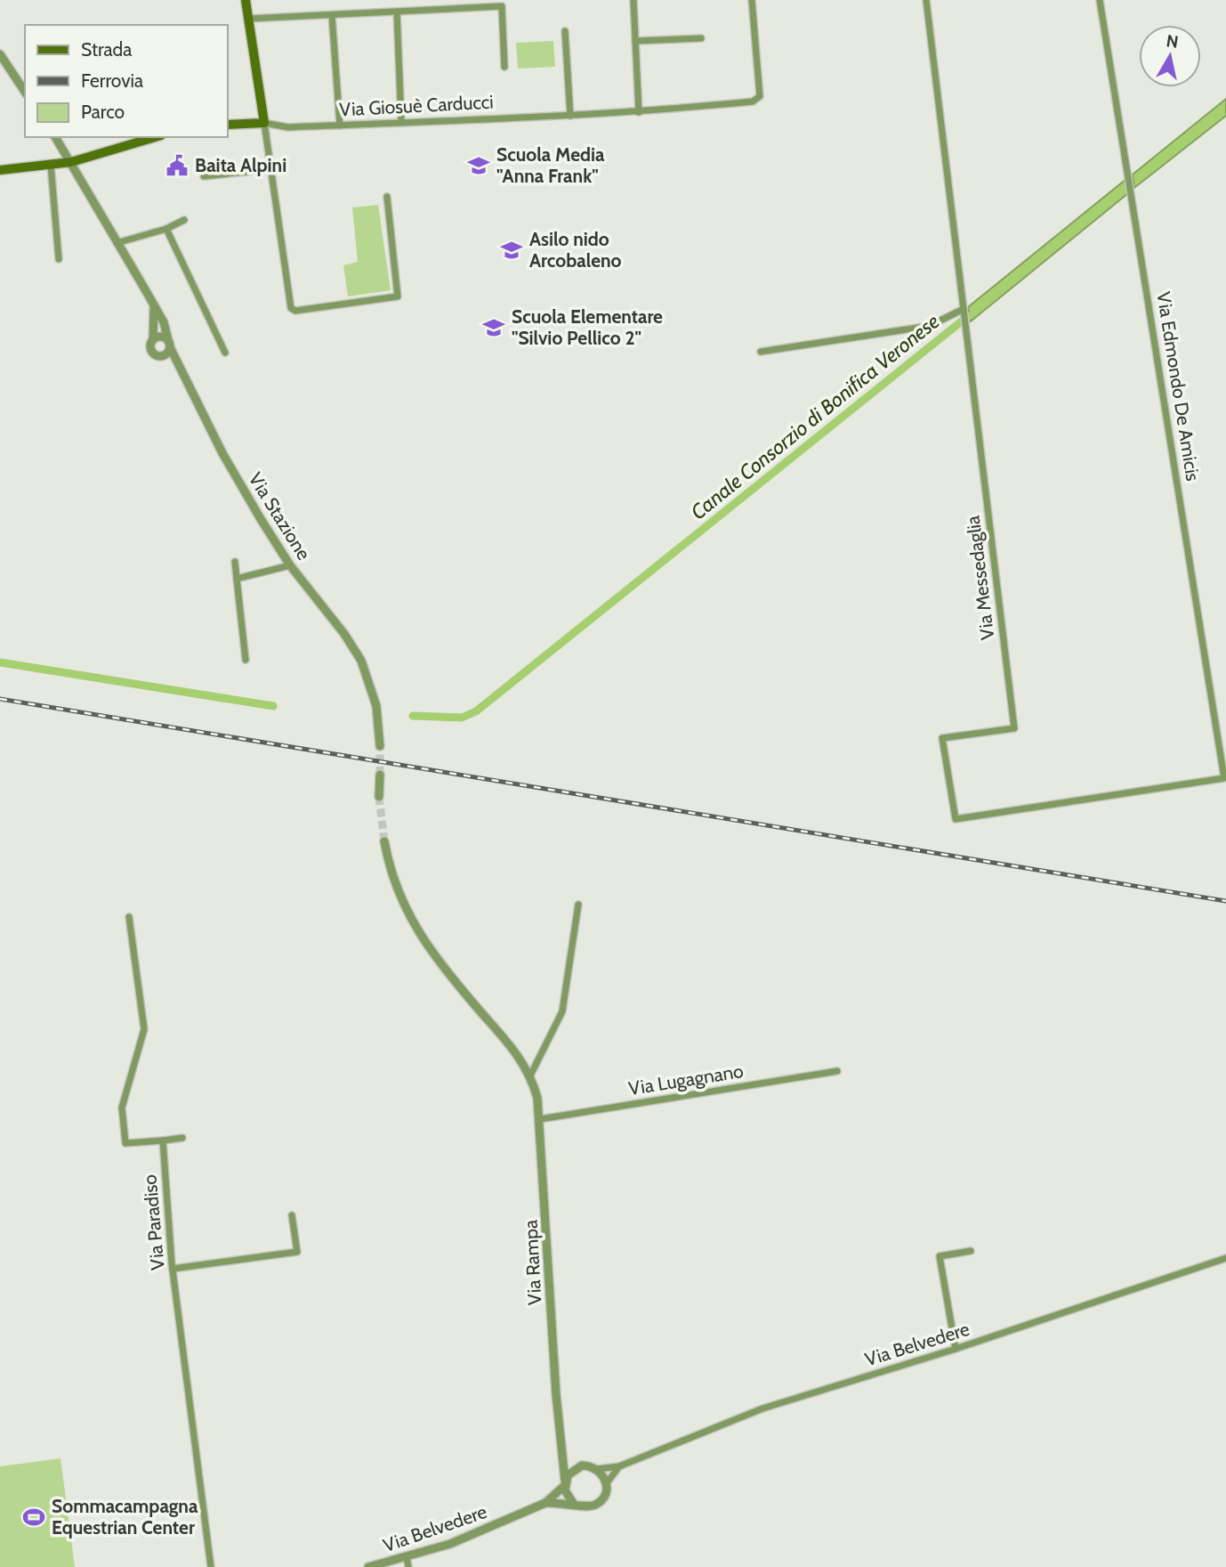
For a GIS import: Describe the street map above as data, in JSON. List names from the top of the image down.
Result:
{
  "streets": {
    "street": [
      "Via Giosuè Carducci",
      "Via Edmondo De Amicis",
      "Via Stazione",
      "Via Messedaglia",
      "Via Lugagnano",
      "Via Paradiso",
      "Via Rampa",
      "Via Belvedere"
    ]
  },
  "crossings": [
    ["Via Edmondo De Amicis", "Via Messedaglia"],
    ["Via Lugagnano", "Via Rampa"],
    ["Via Rampa", "Via Belvedere"]
  ],
  "water": ["Canale Consorzio di Bonifica Veronese"],
  "places": {
    "public building": ["Baita Alpini"],
    "school or university": ["Scuola Media \"Anna Frank\"", "Asilo nido Arcobaleno", "Scuola Elementare \"Silvio Pellico 2\""],
    "sports": ["Sommacampagna Equestrian Center"]
  },
  "legend": ["Strada", "Ferrovia", "Parco"],
  "north": "top"
}
